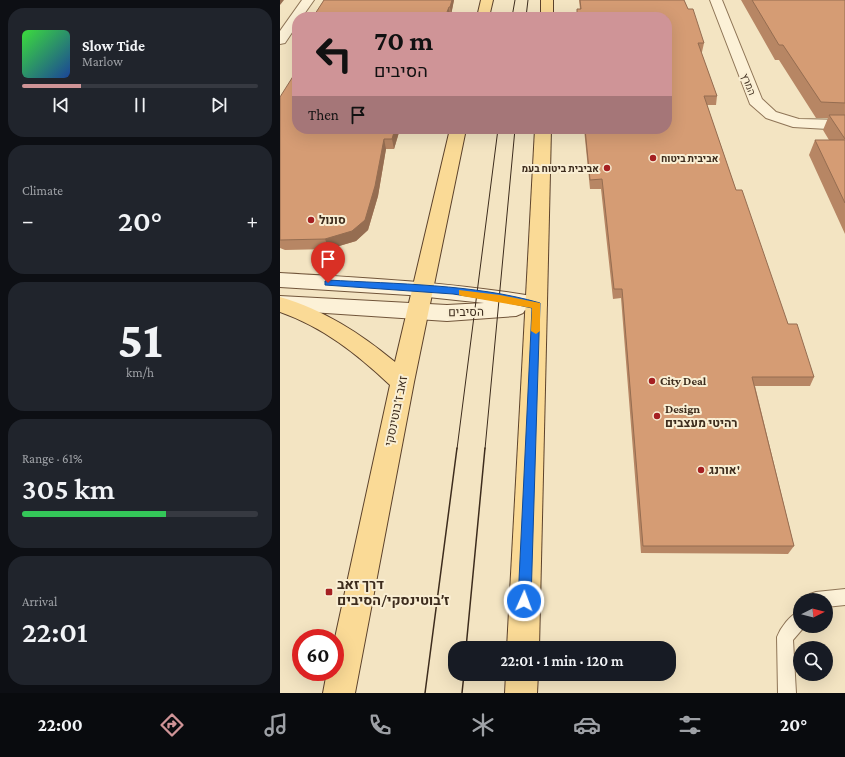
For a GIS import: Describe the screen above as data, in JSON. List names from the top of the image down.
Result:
{
  "streets": {
    "main road": ["זאב ז'בוטינסקי"],
    "street": ["המרץ", "הסיבים"]
  },
  "crossings": [
    ["הסיבים", "זאב ז'בוטינסקי"]
  ],
  "places": {
    "other": [
      "אביבית ביטוח",
      "אביבית ביטוח בעמ",
      "סונול",
      "City Deal",
      "Design רהיטי מעצבים",
      "אורנג'"
    ],
    "transit": ["דרך זאב ז׳בוטינסקי/הסיבים"]
  },
  "north": "right",
  "page": {
    "turn": ["70 m", "הסיבים"],
    "song": ["Slow Tide", "Marlow"],
    "then": "Then",
    "tile": [
      "Climate",
      ["51", "km/h"],
      ["Range · 61%", "305 km"],
      ["Arrival", "22:01"]
    ],
    "heat": ["−", "20°", "+"],
    "limit": "60",
    "trip": "22:01 · 1 min · 120 m",
    "tabs": ["22:00", "20°"]
  }
}
